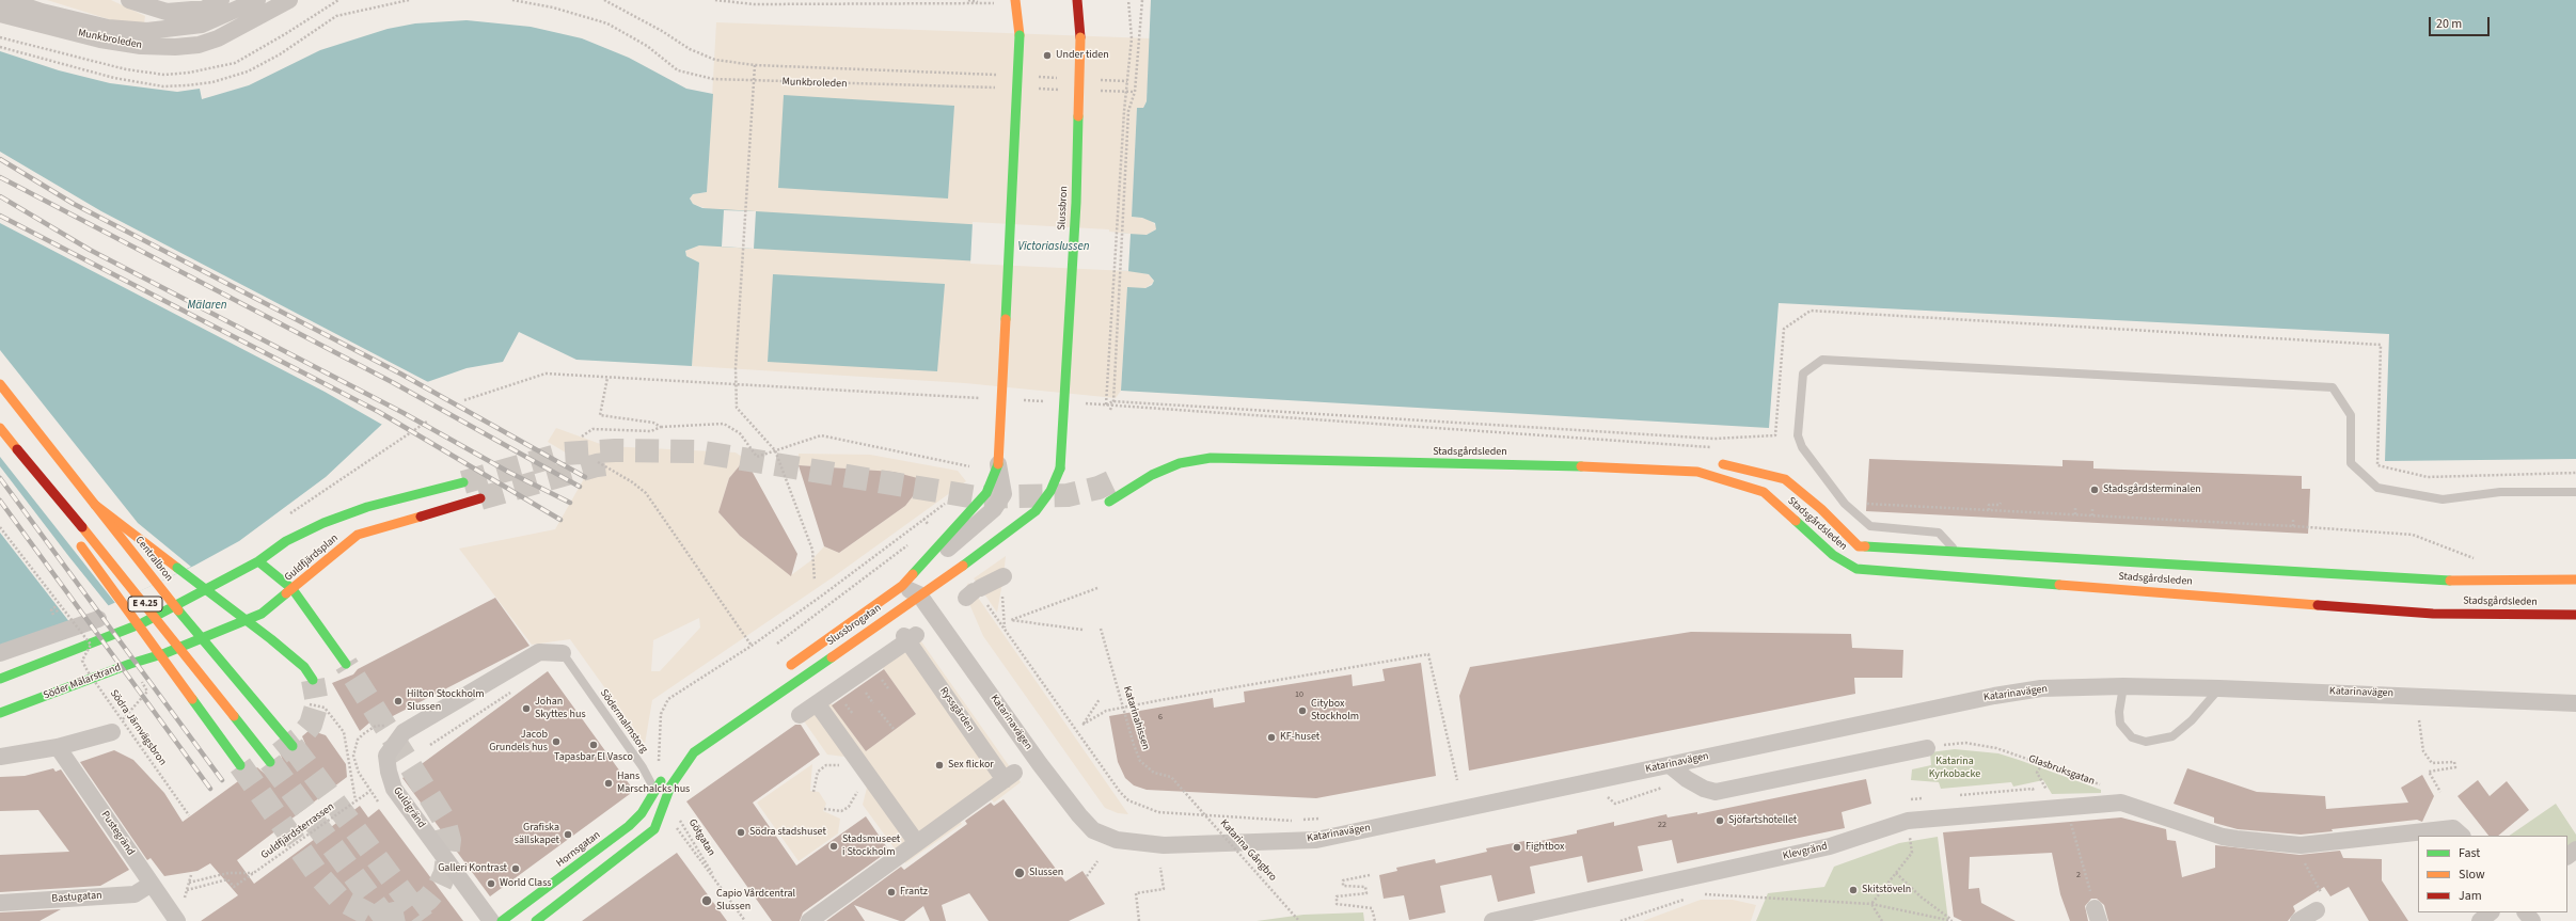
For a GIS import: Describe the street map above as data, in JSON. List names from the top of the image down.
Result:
{
  "streets": {
    "main road": [
      "Slussbron",
      "Stadsgårdsleden",
      "Guldfjärdsplan",
      "Centralbron",
      "E 4.25",
      "Slussbrogatan",
      "Söder Mälarstrand",
      "Hornsgatan"
    ],
    "street": [
      "Munkbroleden",
      "Katarinavägen",
      "Ryssgården",
      "Guldgränd",
      "Pustegränd",
      "Klevgränd",
      "Bastugatan"
    ],
    "lane": ["Södermalmstorg"],
    "path": [
      "Katarinahissen",
      "Södra Järnvägsbron",
      "Glasbruksgatan",
      "Guldfjärdsterrassen",
      "Götgatan",
      "Katarina Gångbro"
    ]
  },
  "crossings": [
    ["Slussbron", "Slussbrogatan"],
    ["Guldfjärdsplan", "Söder Mälarstrand"],
    ["Slussbrogatan", "Katarinavägen"],
    ["Slussbrogatan", "Södermalmstorg"],
    ["Katarinahissen", "Katarina Gångbro"],
    ["Södermalmstorg", "Guldgränd"],
    ["Södermalmstorg", "Hornsgatan"],
    ["Glasbruksgatan", "Klevgränd"],
    ["Pustegränd", "Bastugatan"]
  ],
  "water": ["Victoriaslussen", "Mälaren"],
  "parks": ["Katarina Kyrkobacke"],
  "places": [
    "Under tiden",
    "Stadsgårdsterminalen",
    "Hilton Stockholm Slussen",
    "Johan Skyttes hus",
    "Citybox Stockholm",
    "KF-huset",
    "Jacob Grundels hus",
    "Tapasbar El Vasco",
    "Sex flickor",
    "Hans Marschalcks hus",
    "Sjöfartshotellet",
    "Södra stadshuset",
    "Grafiska sällskapet",
    "Stadsmuseet i Stockholm",
    "Fightbox",
    "Galleri Kontrast",
    "Slussen",
    "World Class",
    "Skitstöveln",
    "Frantz",
    "Capio Vårdcentral Slussen"
  ],
  "house_numbers": [
    "10",
    "6",
    "22",
    "2"
  ],
  "legend": ["Fast", "Slow", "Jam"],
  "scale_bar": "20 m"
}
